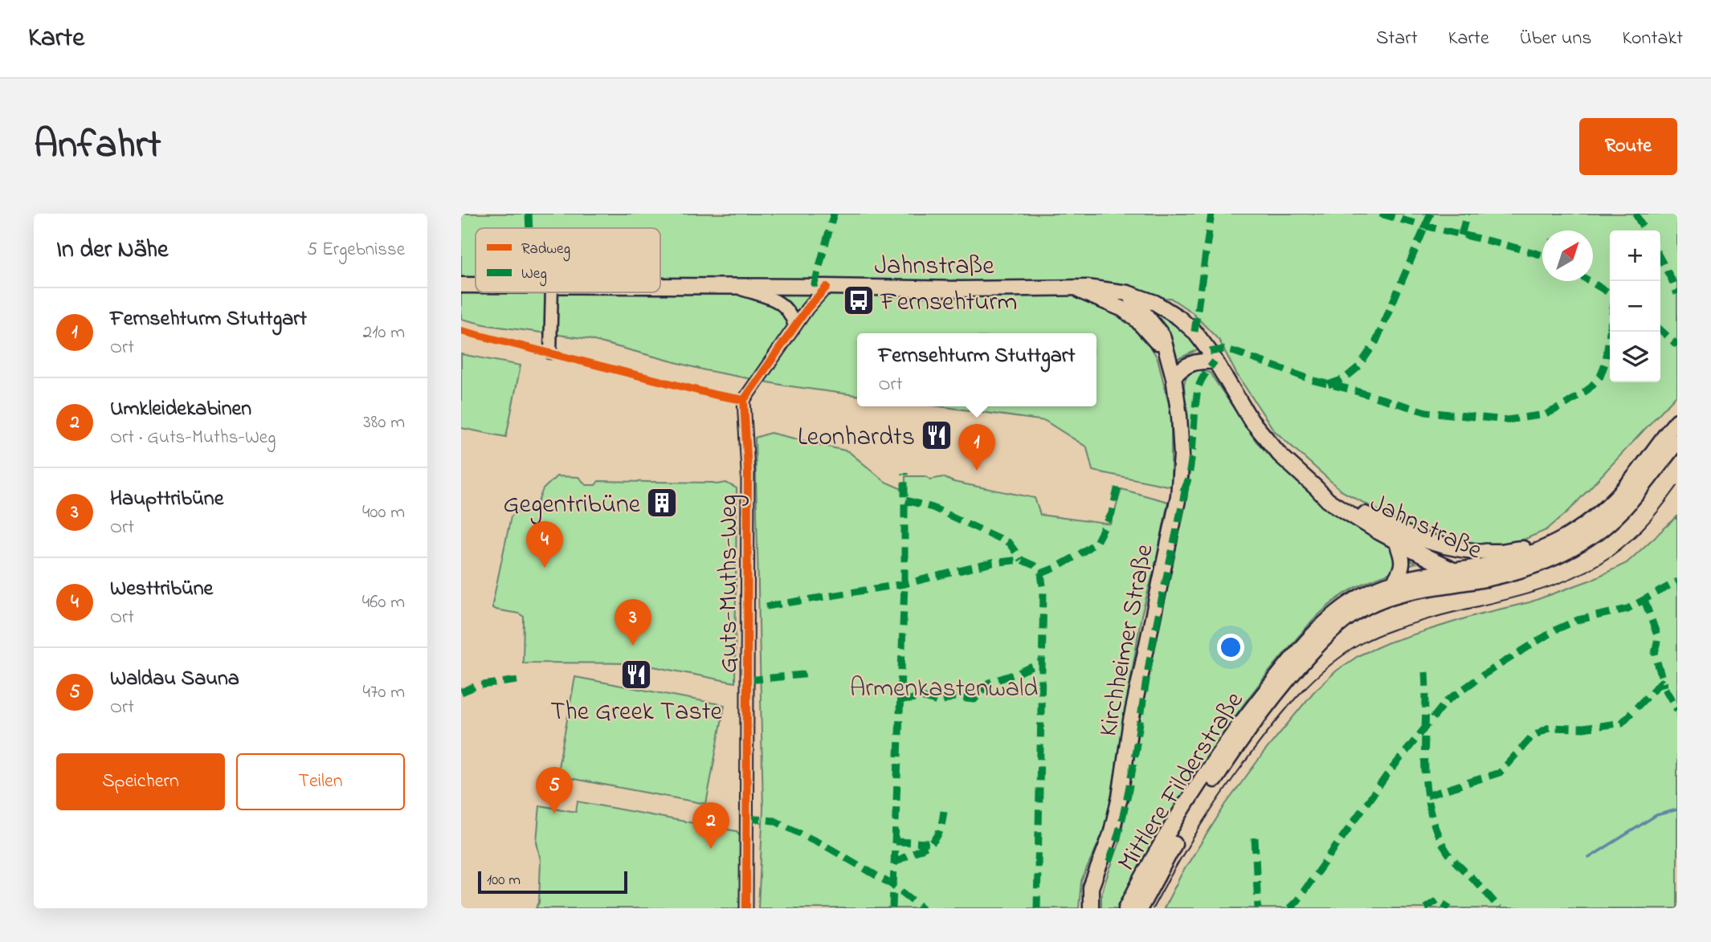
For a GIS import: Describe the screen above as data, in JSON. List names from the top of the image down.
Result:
{
  "streets": {
    "main road": ["Jahnstraße", "Kirchheimer Straße", "Mittlere Filderstraße"],
    "street": ["Guts-Muths-Weg"]
  },
  "crossings": [
    ["Jahnstraße", "Guts-Muths-Weg"],
    ["Jahnstraße", "Kirchheimer Straße"],
    ["Jahnstraße", "Mittlere Filderstraße"]
  ],
  "parks": ["Armenkastenwald"],
  "places": {
    "bus stop": ["Fernsehturm"],
    "restaurant": ["Leonhardts", "The Greek Taste"],
    "building": ["Gegentribüne"]
  },
  "legend": ["Radweg", "Weg"],
  "scale_bar": "100 m",
  "north": "top right",
  "page": {
    "header": "Karte",
    "nav": [
      "Start",
      "Karte",
      "Über uns",
      "Kontakt"
    ],
    "title": "Anfahrt",
    "buttons": [
      "Route",
      ["Speichern", "Teilen"]
    ],
    "heading": ["In der Nähe", "5 Ergebnisse"],
    "map_buttons": ["+", "−"],
    "list": [
      {
        "mark": "1",
        "name": "Fernsehturm Stuttgart",
        "note": "Ort",
        "value": "210 m"
      },
      {
        "mark": "2",
        "name": "Umkleidekabinen",
        "note": "Ort · Guts-Muths-Weg",
        "value": "380 m"
      },
      {
        "mark": "3",
        "name": "Haupttribüne",
        "note": "Ort",
        "value": "400 m"
      },
      {
        "mark": "4",
        "name": "Westtribüne",
        "note": "Ort",
        "value": "460 m"
      },
      {
        "mark": "5",
        "name": "Waldau Sauna",
        "note": "Ort",
        "value": "470 m"
      }
    ],
    "popup": ["Fernsehturm Stuttgart", "Ort"],
    "pins": [
      "1",
      "4",
      "3",
      "5",
      "2"
    ],
    "scale": "100 m"
  }
}
